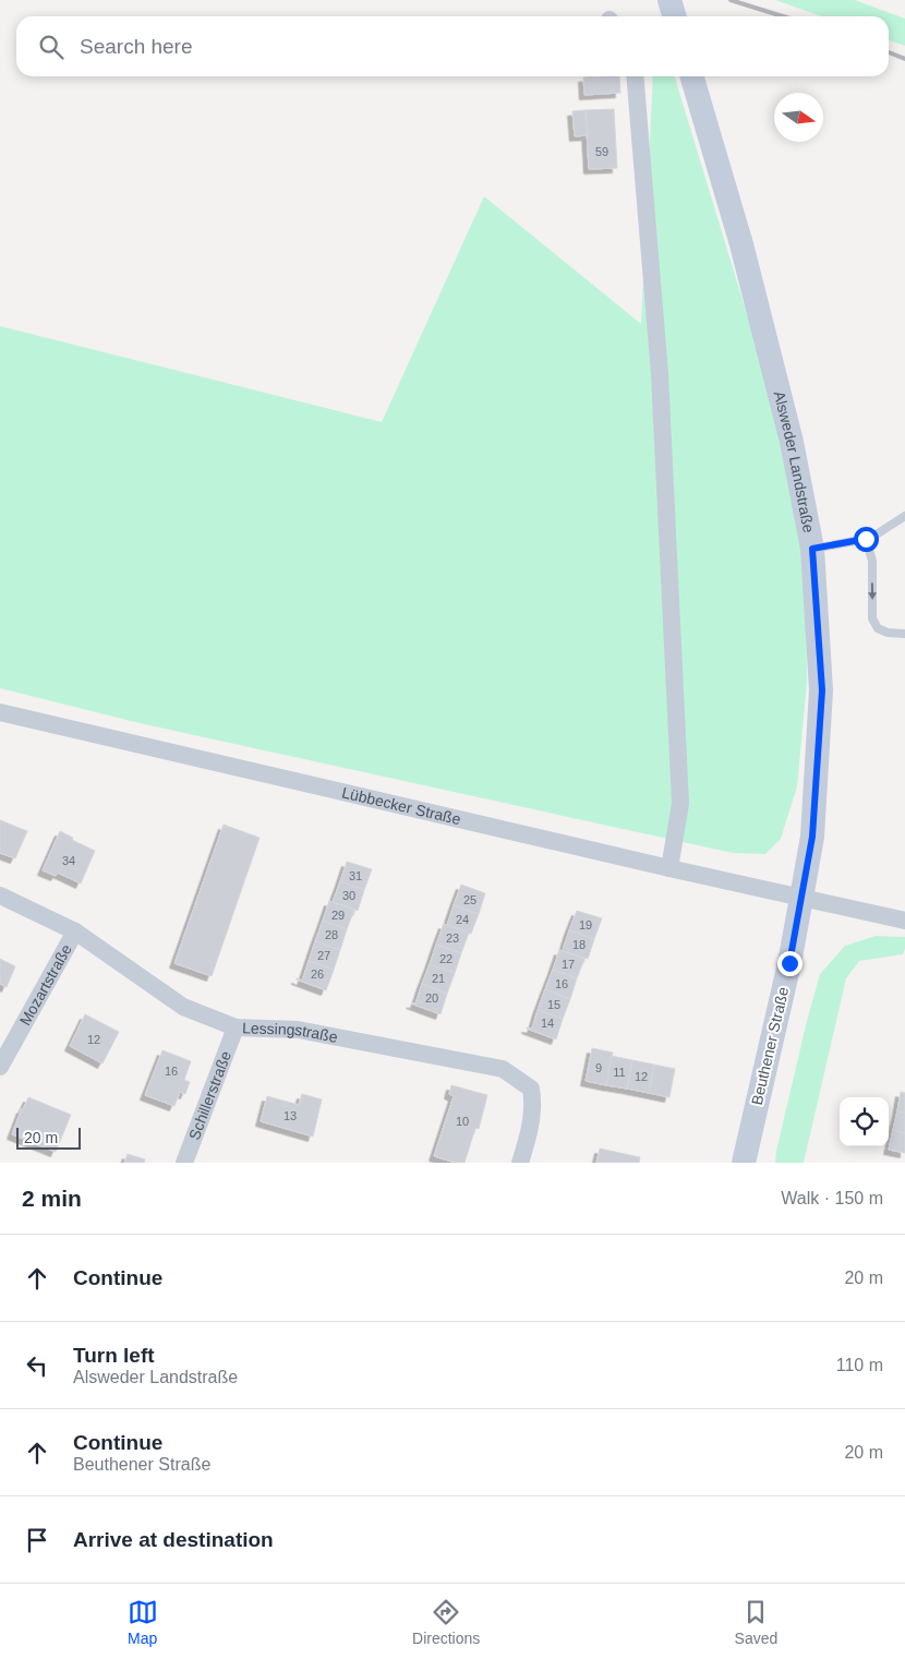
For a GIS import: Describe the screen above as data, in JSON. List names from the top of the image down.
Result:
{
  "streets": {
    "main road": ["Alsweder Landstraße", "Beuthener Straße"],
    "street": [
      "Lübbecker Straße",
      "Mozartstraße",
      "Lessingstraße",
      "Schillerstraße"
    ]
  },
  "crossings": [
    ["Alsweder Landstraße", "Lübbecker Straße"],
    ["Alsweder Landstraße", "Beuthener Straße"],
    ["Lübbecker Straße", "Beuthener Straße"],
    ["Mozartstraße", "Lessingstraße"],
    ["Lessingstraße", "Schillerstraße"]
  ],
  "house_numbers": [
    "59",
    "34",
    "31",
    "30",
    "25",
    "29",
    "24",
    "19",
    "28",
    "23",
    "18",
    "27",
    "22",
    "17",
    "26",
    "21",
    "16",
    "20",
    "15",
    "14",
    "12",
    "9",
    "16",
    "11",
    "12",
    "13",
    "10"
  ],
  "scale_bar": "20 m",
  "north": "right",
  "page": {
    "search": "Search here",
    "scale": "20 m",
    "heading": ["2 min", "Walk · 150 m"],
    "list": [
      ["Continue", "20 m"],
      ["Turn left", "Alsweder Landstraße", "110 m"],
      ["Continue", "Beuthener Straße", "20 m"],
      "Arrive at destination"
    ],
    "nav": ["Map", "Directions", "Saved"]
  }
}
